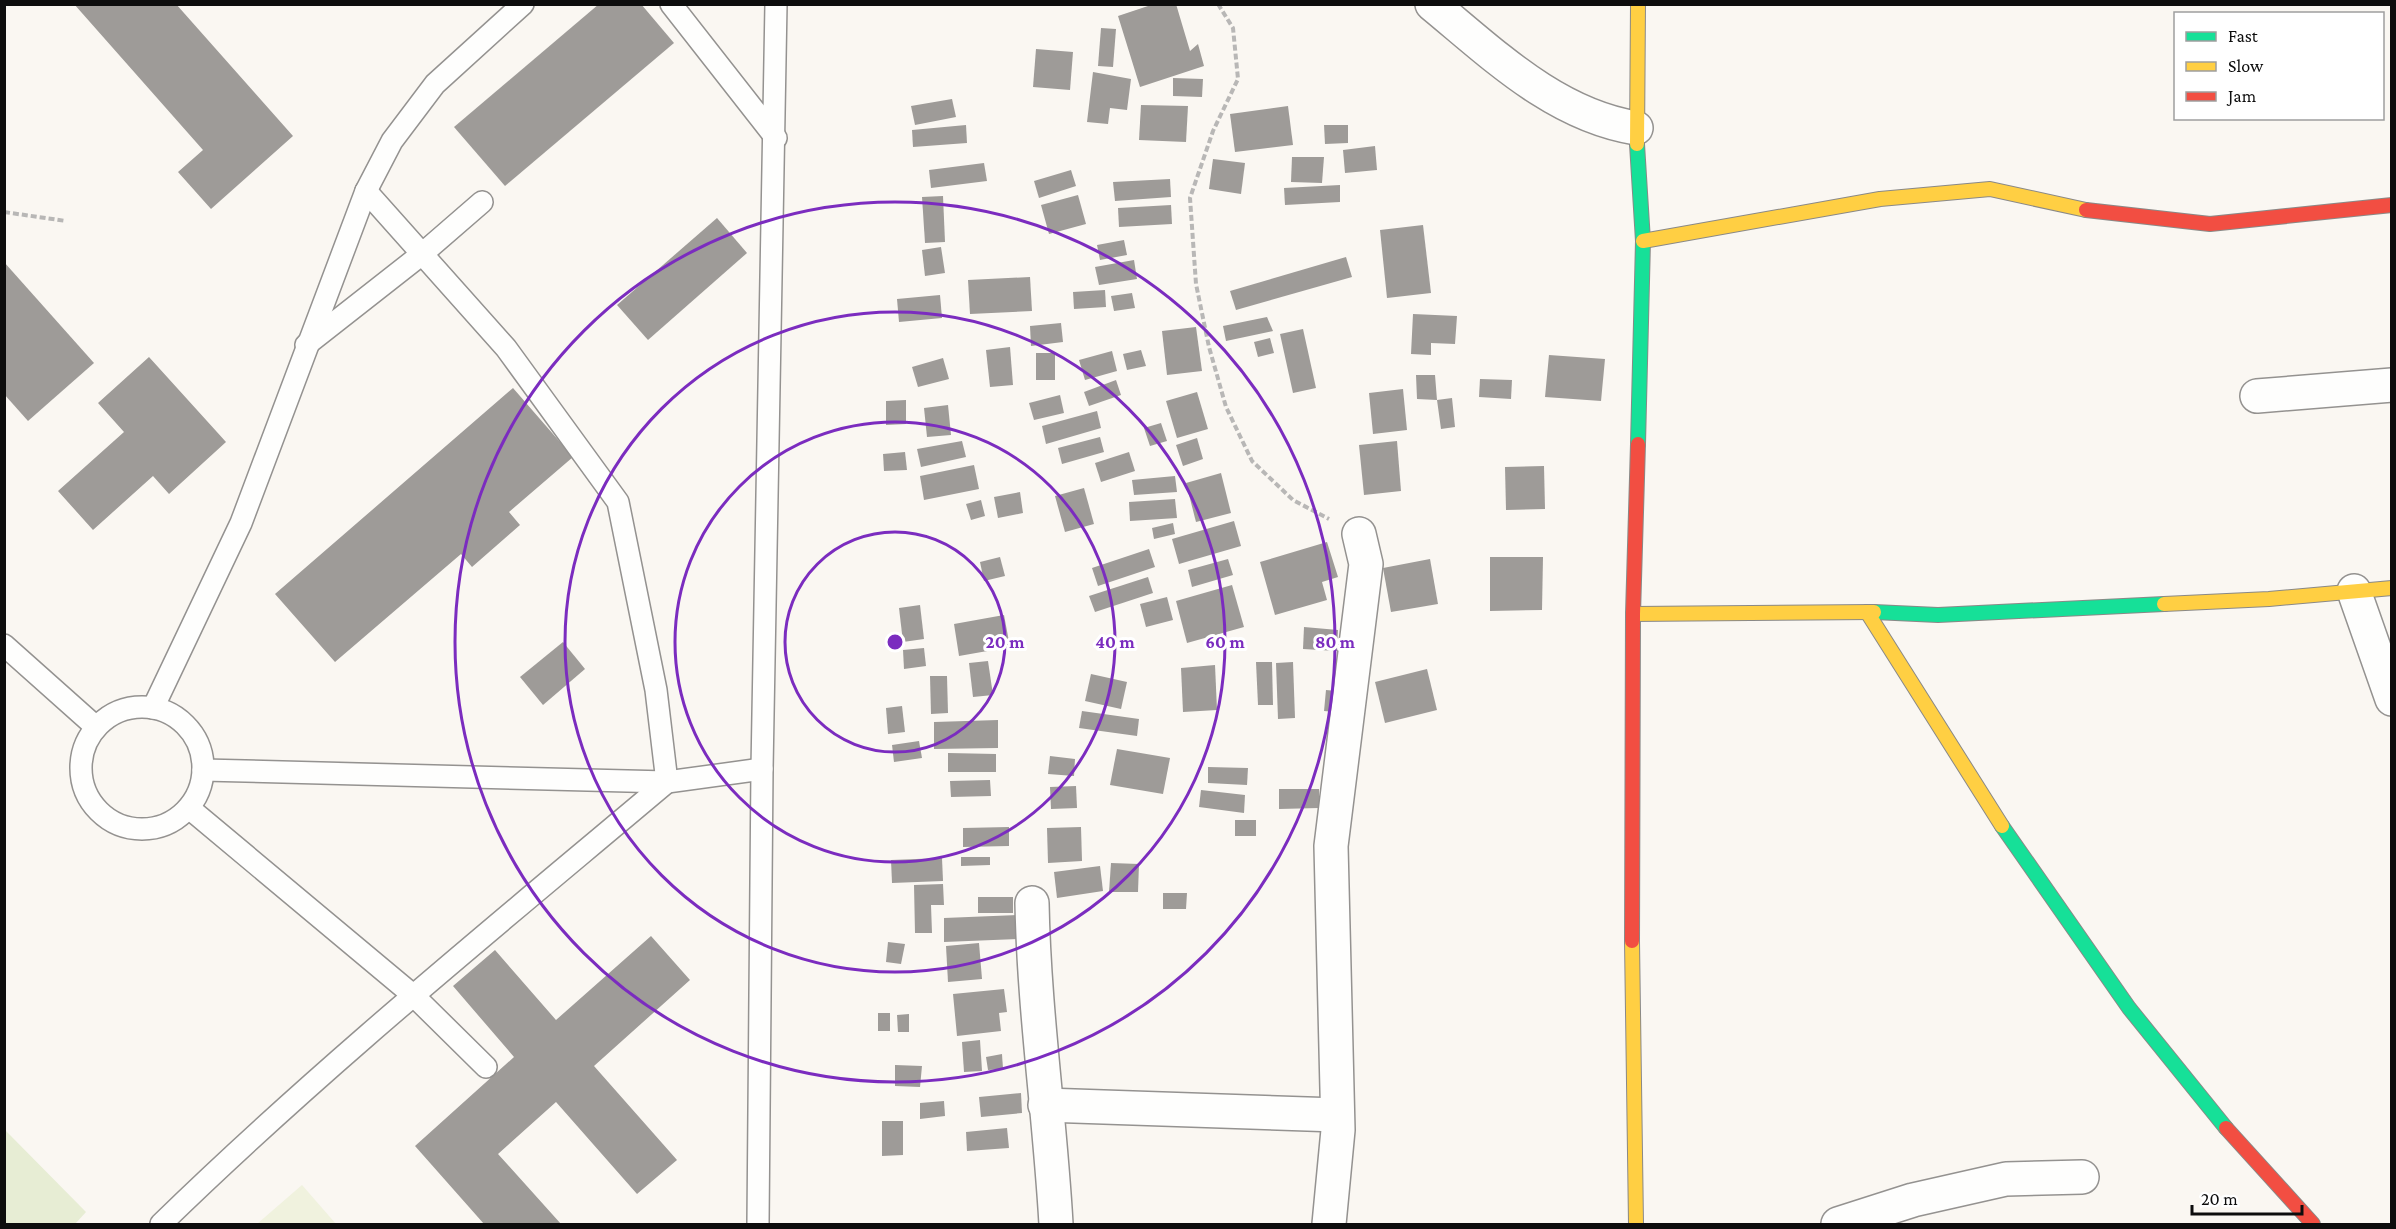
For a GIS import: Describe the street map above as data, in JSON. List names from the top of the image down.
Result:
{
  "legend": ["Fast", "Slow", "Jam"],
  "scale_bar": "20 m",
  "rings": [
    "20 m",
    "40 m",
    "60 m",
    "80 m"
  ]
}
